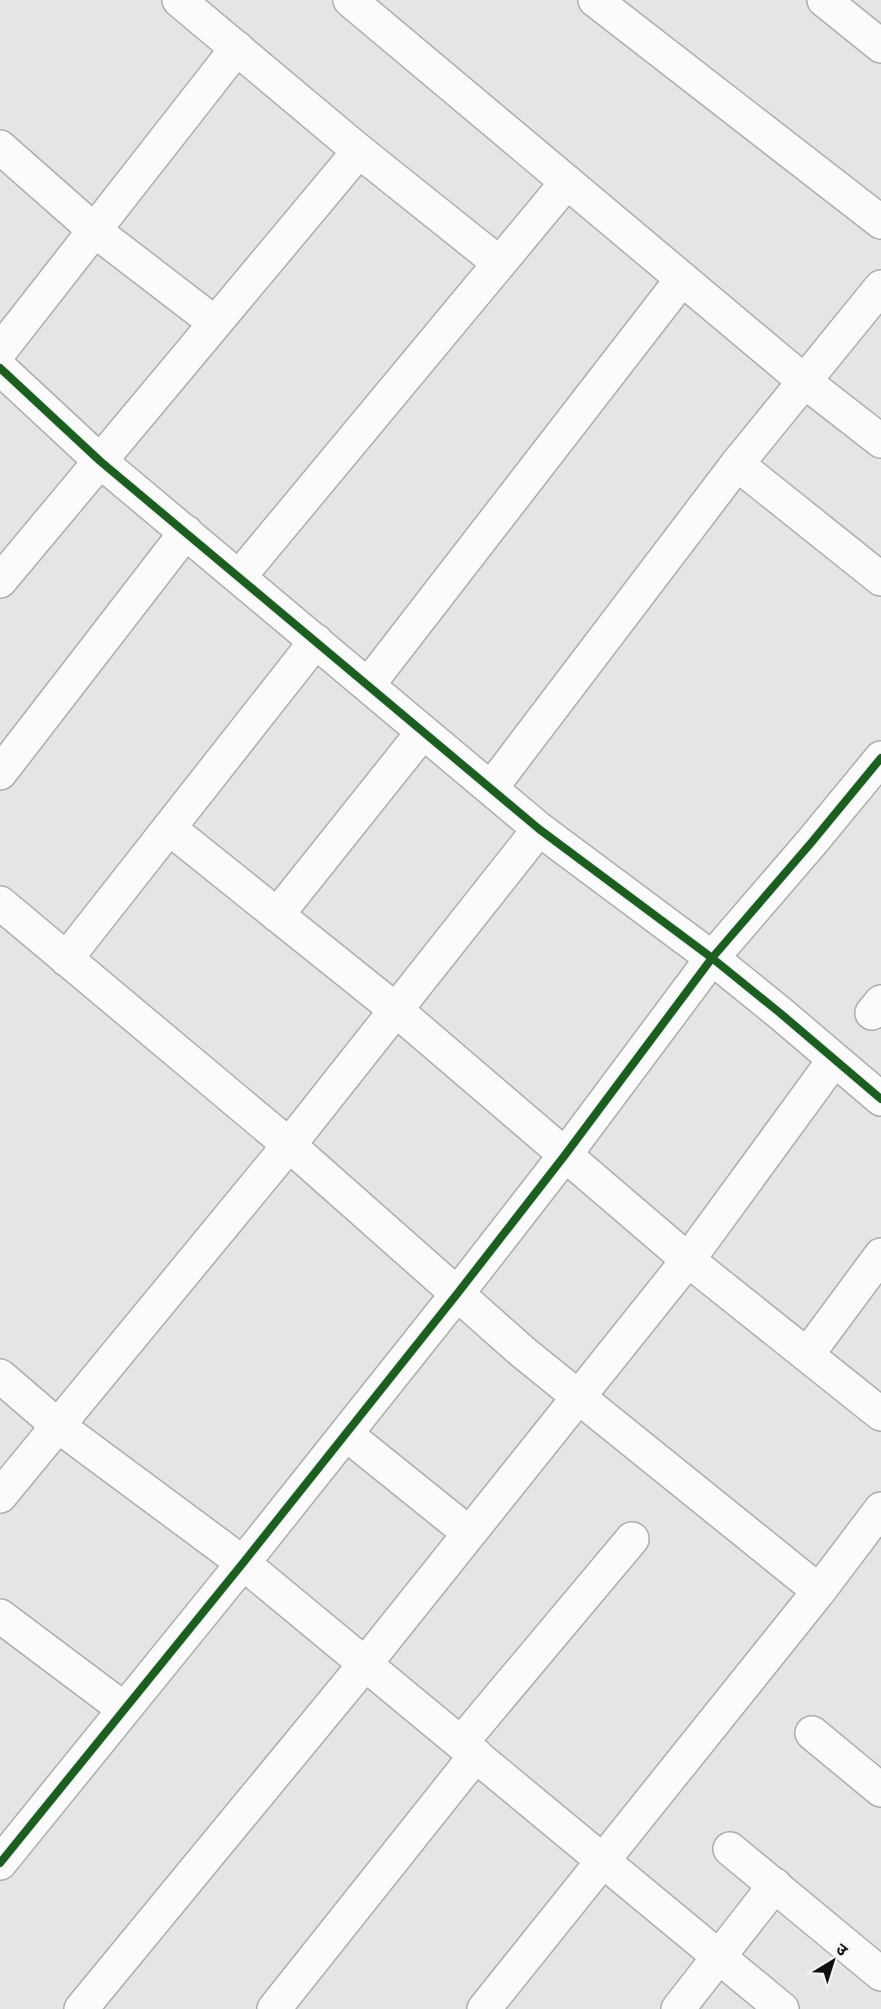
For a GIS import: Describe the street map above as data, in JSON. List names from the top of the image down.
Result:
{
  "north": "top right"
}
